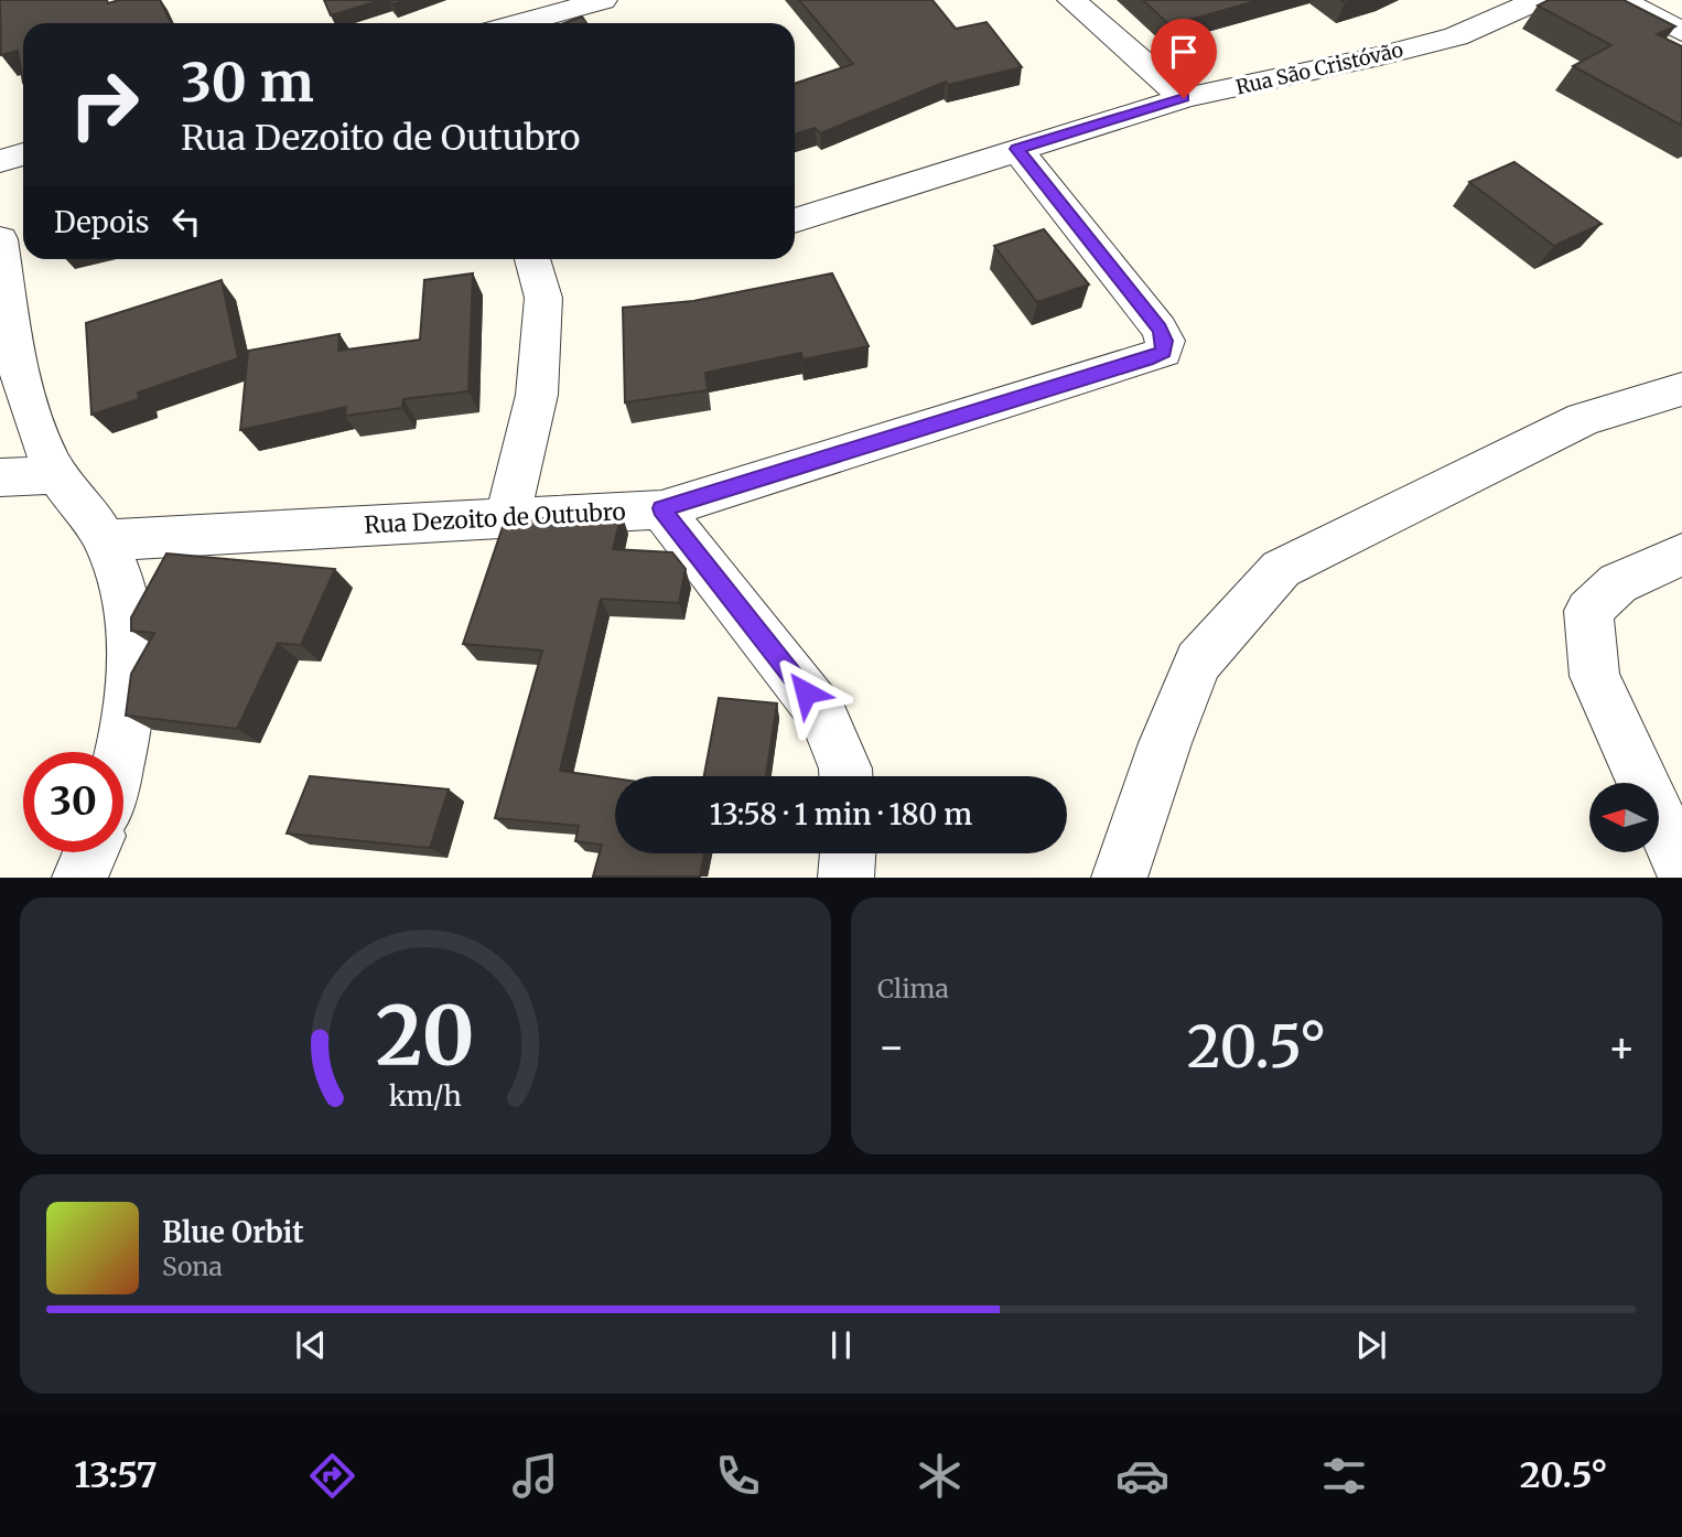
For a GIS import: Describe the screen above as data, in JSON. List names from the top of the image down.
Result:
{
  "streets": {
    "street": ["Rua São Cristóvão", "Rua Dezoito de Outubro"]
  },
  "crossings": [
    ["Rua São Cristóvão", "Rua Dezoito de Outubro"]
  ],
  "north": "left",
  "page": {
    "turn": ["30 m", "Rua Dezoito de Outubro"],
    "then": "Depois",
    "limit": "30",
    "trip": "13:58 · 1 min · 180 m",
    "tile": "Clima",
    "heat": ["−", "20.5°", "+"],
    "song": ["Blue Orbit", "Sona"],
    "tabs": ["13:57", "20.5°"],
    "gauge": ["20", "km/h"]
  }
}
